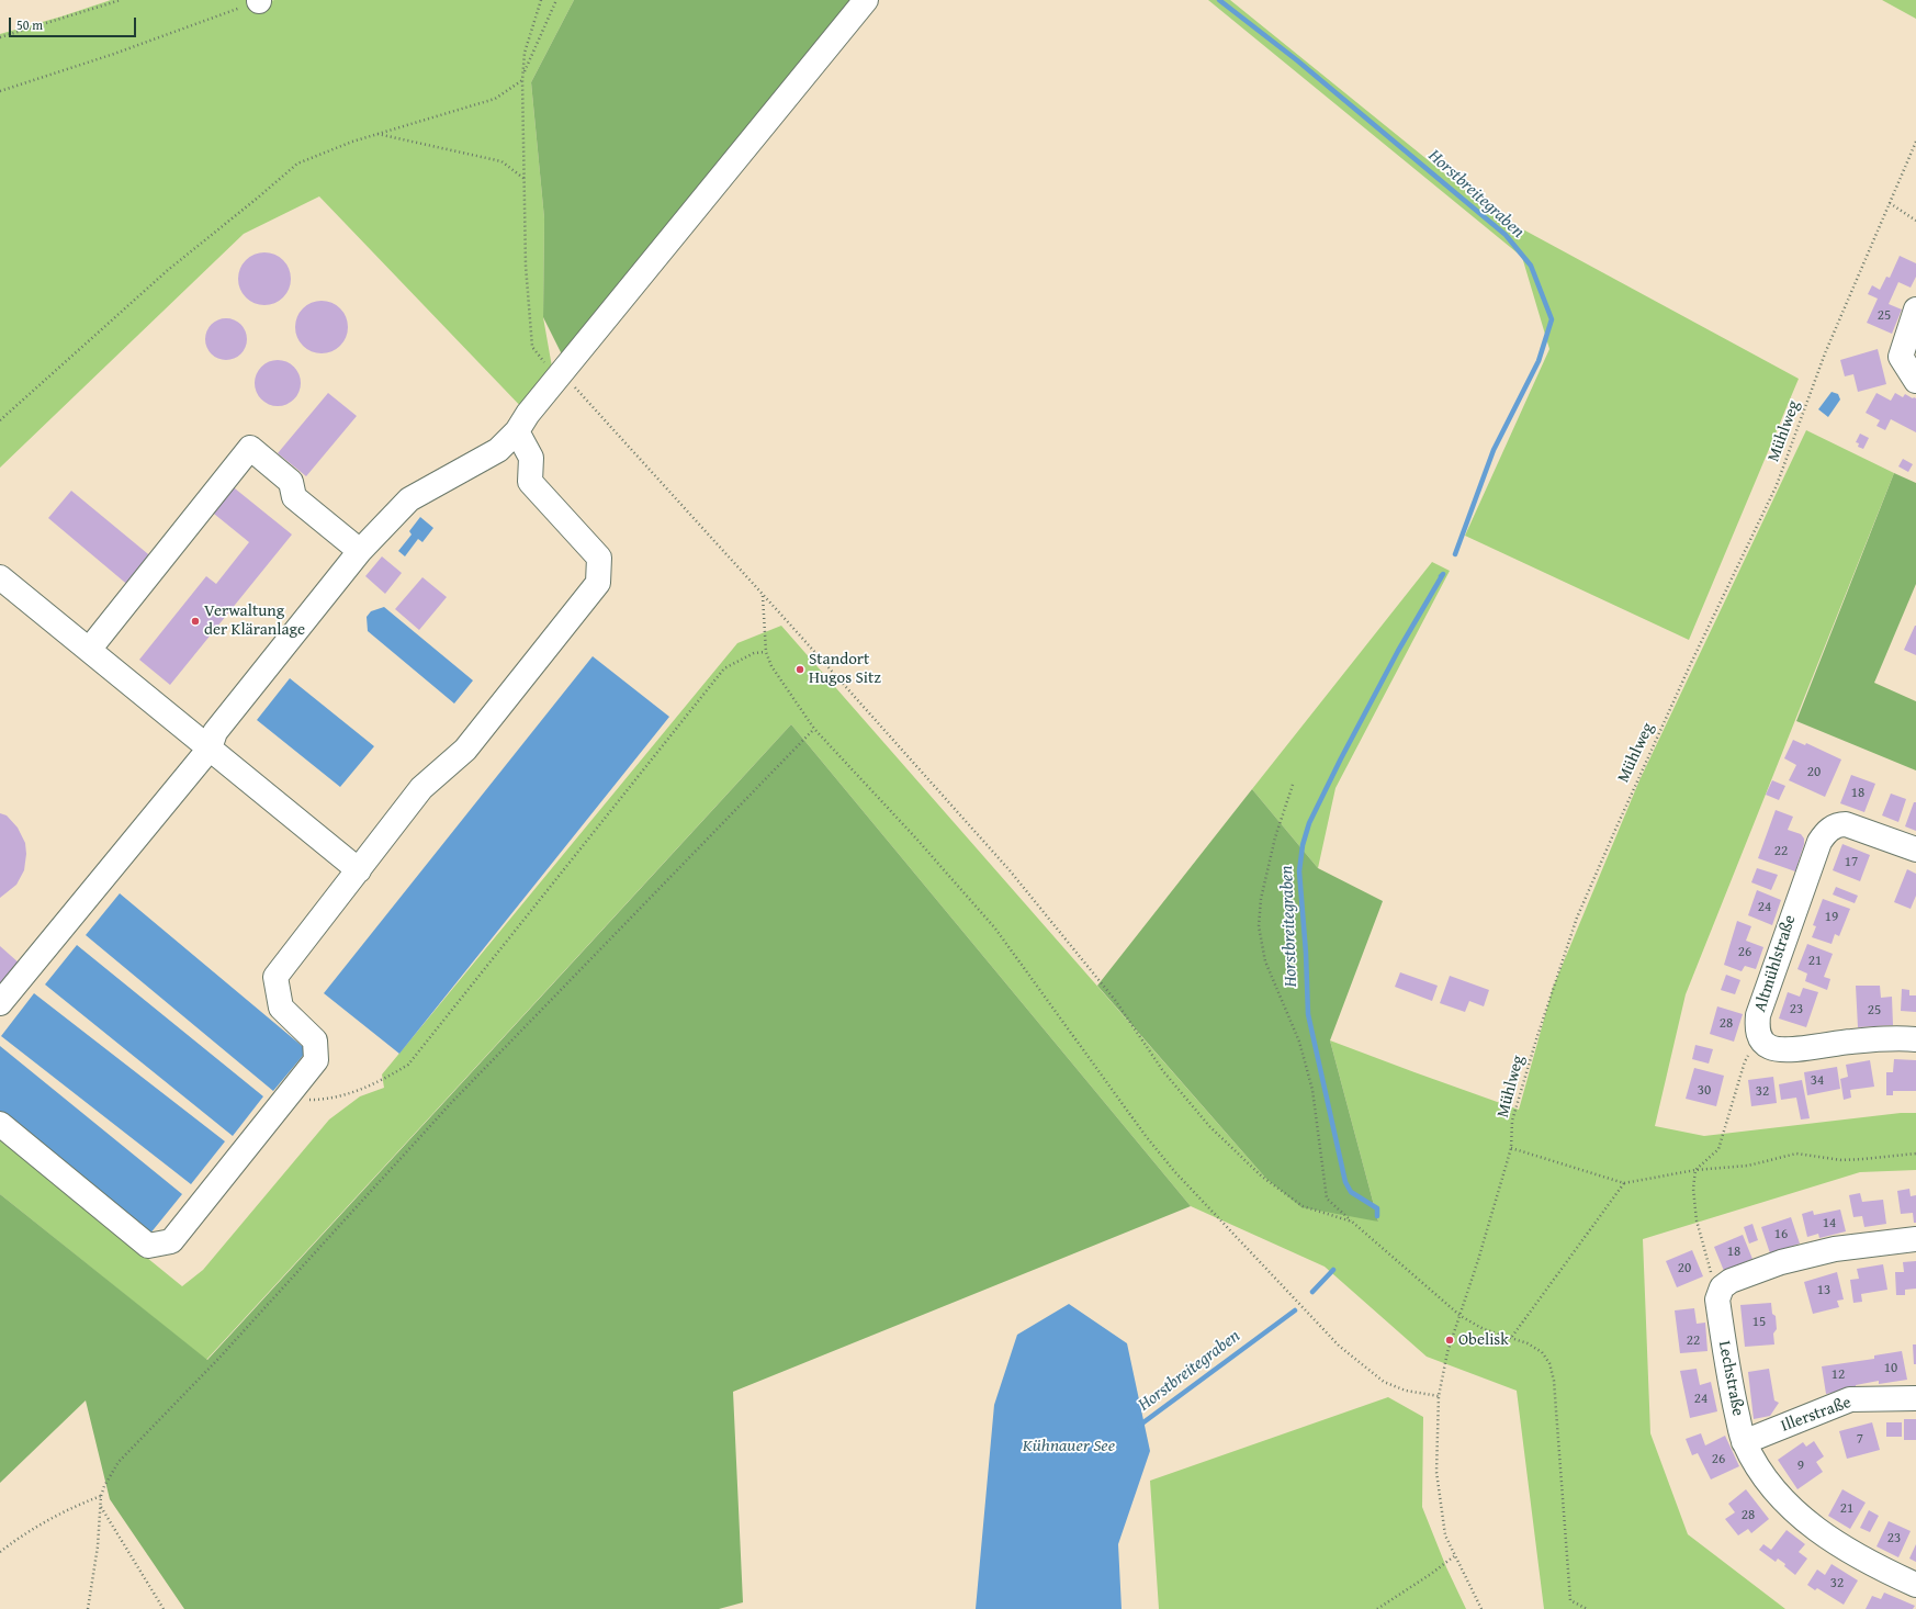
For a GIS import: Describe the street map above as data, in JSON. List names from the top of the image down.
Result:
{
  "streets": {
    "street": ["Altmühlstraße", "Lechstraße", "Illerstraße"],
    "path": ["Mühlweg"]
  },
  "crossings": [
    ["Lechstraße", "Illerstraße"]
  ],
  "water": ["Horstbreitegraben", "Kühnauer See"],
  "places": ["Verwaltung der Kläranlage", "Standort Hugos Sitz", "Obelisk"],
  "house_numbers": [
    "25",
    "20",
    "18",
    "22",
    "17",
    "24",
    "19",
    "26",
    "21",
    "23",
    "25",
    "28",
    "34",
    "30",
    "32",
    "14",
    "16",
    "18",
    "20",
    "13",
    "15",
    "22",
    "10",
    "12",
    "24",
    "7",
    "26",
    "9",
    "21",
    "28",
    "23",
    "32"
  ],
  "scale_bar": "50 m"
}
